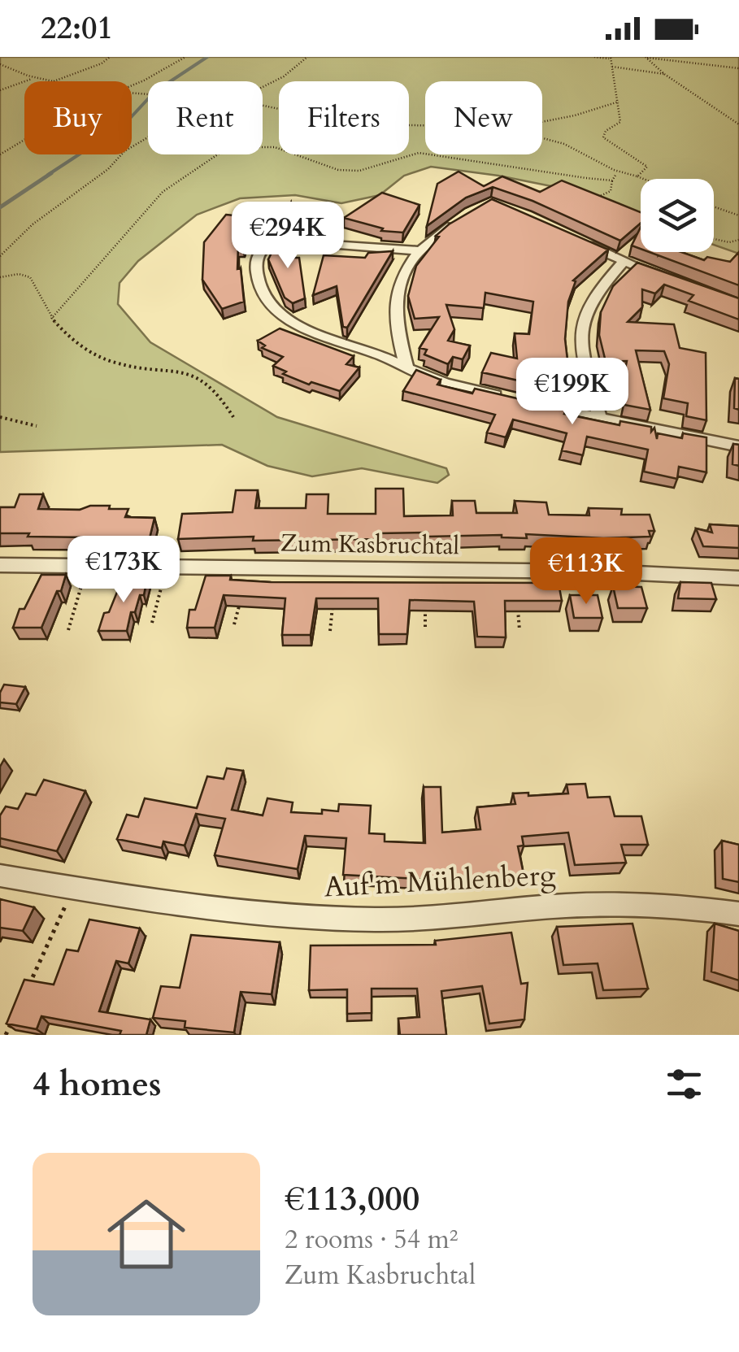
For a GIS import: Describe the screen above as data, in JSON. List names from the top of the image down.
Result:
{
  "streets": {
    "street": ["Zum Kasbruchtal", "Auf'm Mühlenberg"]
  },
  "page": {
    "status": "22:01",
    "chip": [
      "Buy",
      "Rent",
      "Filters",
      "New"
    ],
    "price": [
      "€294K",
      "€199K",
      "€173K",
      "€113K"
    ],
    "heading": "4 homes",
    "list": [
      {
        "name": "€113,000",
        "note": "2 rooms · 54 m² · Zum Kasbruchtal"
      }
    ]
  }
}
